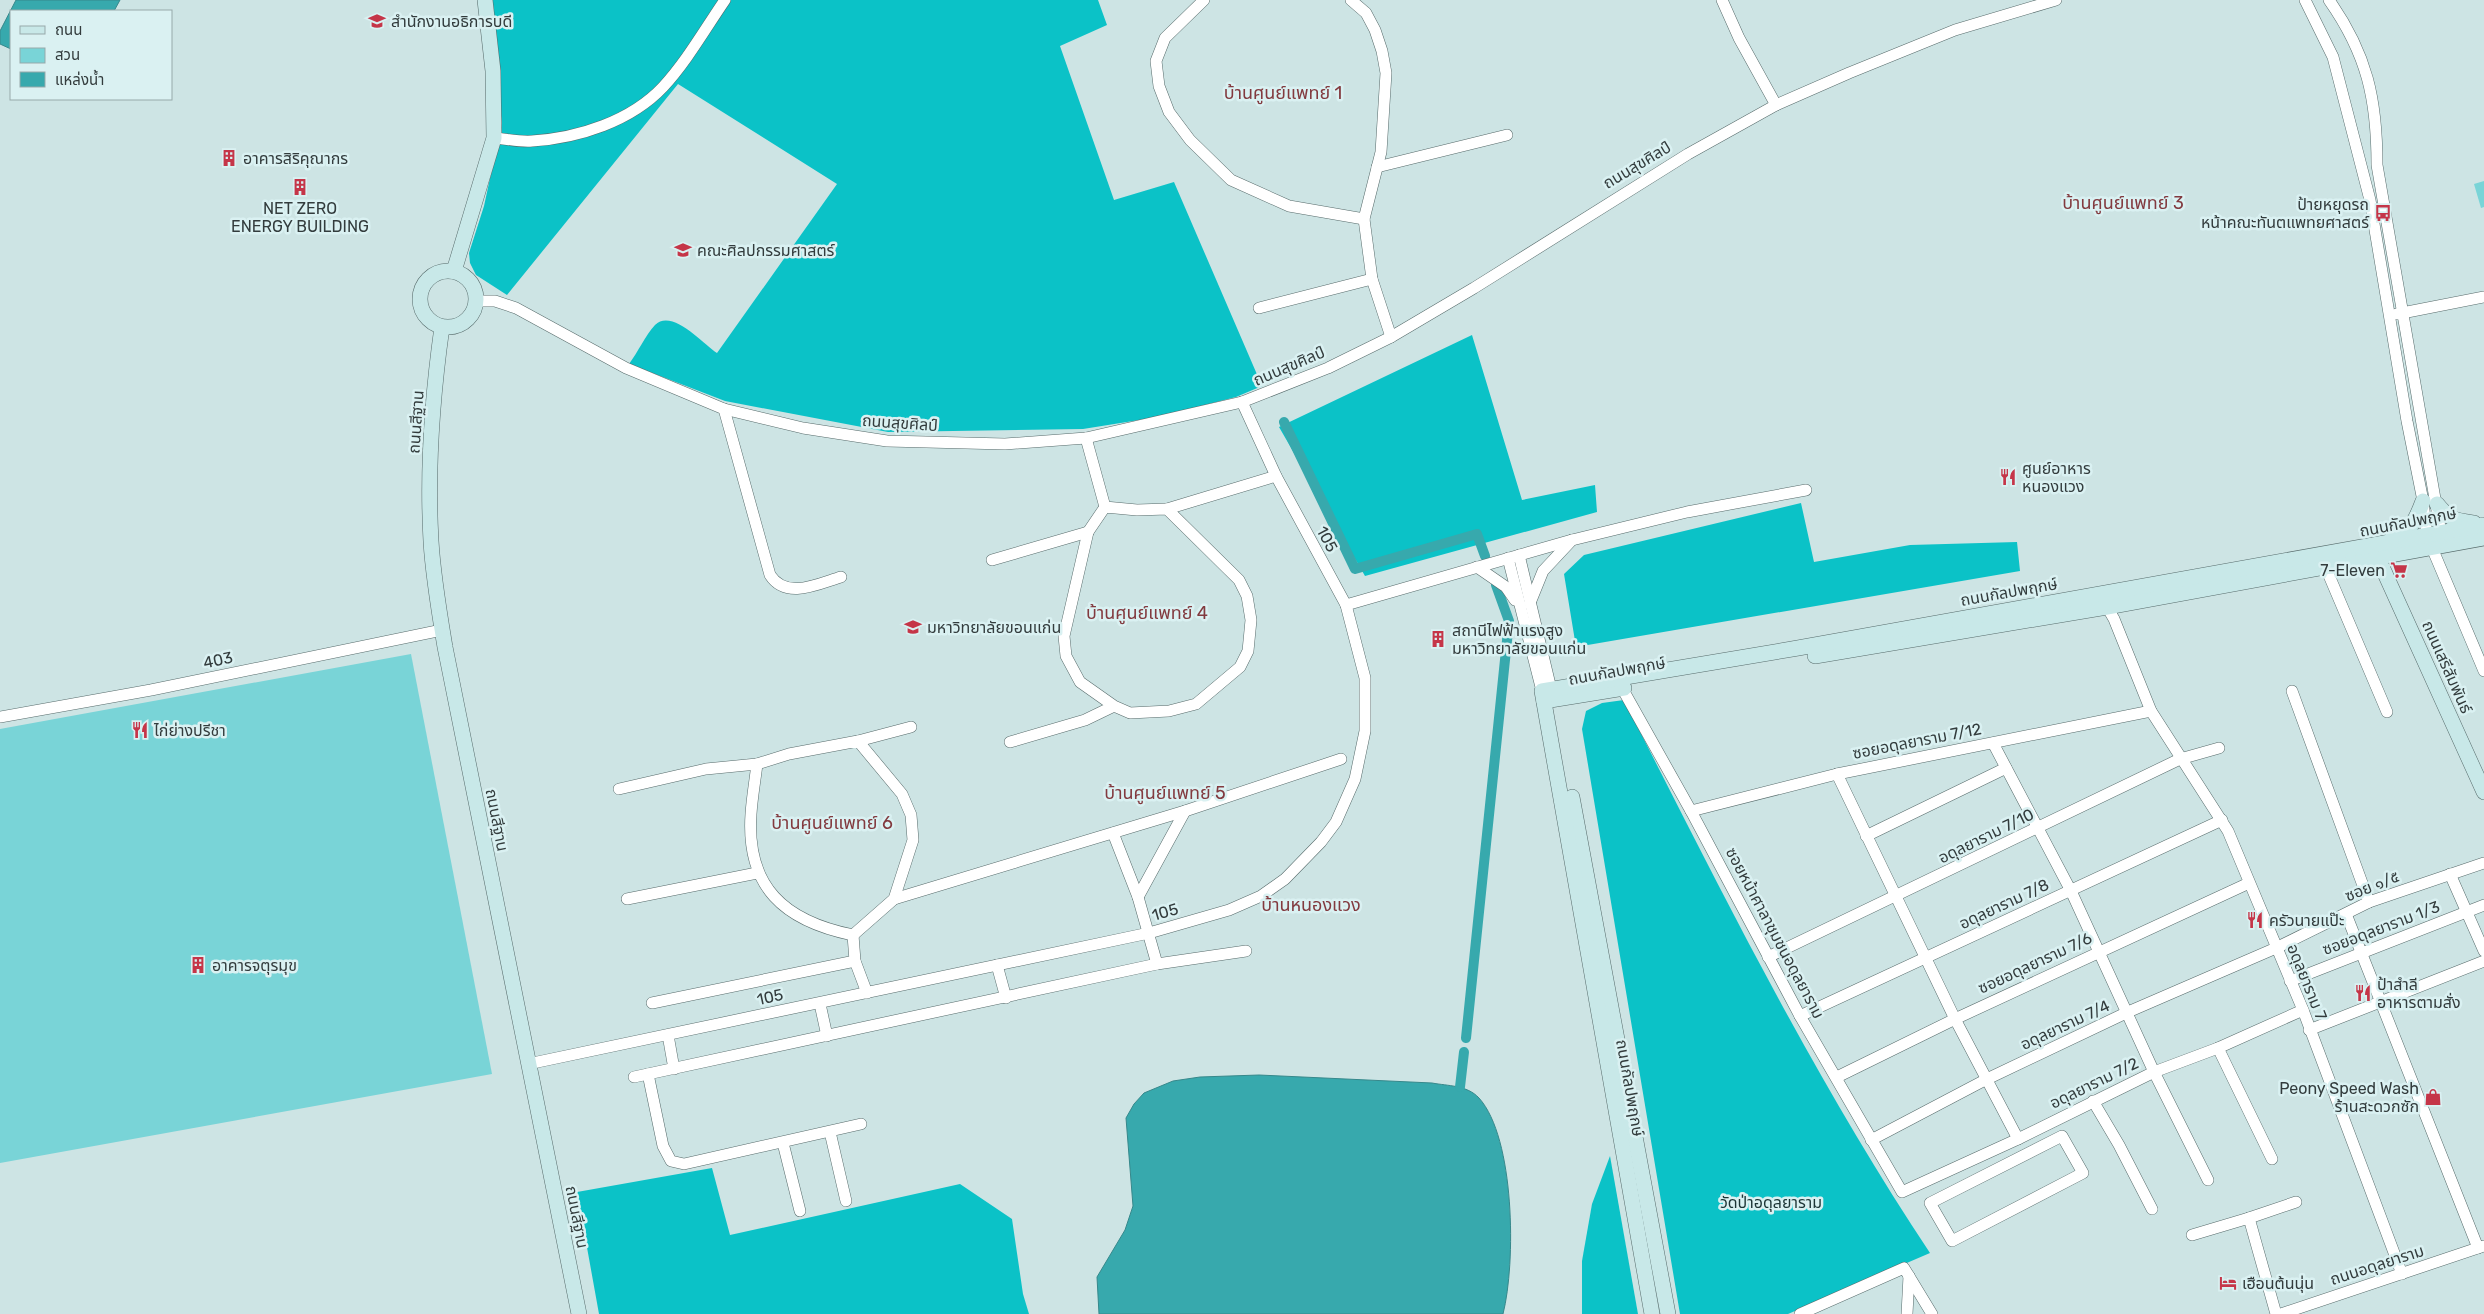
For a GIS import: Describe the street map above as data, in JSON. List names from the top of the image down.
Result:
{
  "streets": {
    "main road": ["ถนนสีฐาน", "ถนนกัลปพฤกษ์", "ถนนเสรีสัมพันธ์"],
    "street": [
      "ถนนสุขศิลป์",
      "105",
      "403",
      "ซอยอดุลยาราม 7/12",
      "อดุลยาราม 7/10",
      "ซอย ๑/๕",
      "อดุลยาราม 7/8",
      "ซอยอดุลยาราม 1/3",
      "ซอยหน้าศาลาชุมชนอดุลยาราม",
      "ซอยอดุลยาราม 7/6",
      "อดุลยาราม 7",
      "อดุลยาราม 7/4",
      "อดุลยาราม 7/2",
      "ถนนอดุลยาราม"
    ]
  },
  "crossings": [
    ["ถนนสุขศิลป์", "ถนนสีฐาน"],
    ["ถนนสุขศิลป์", "105"],
    ["ถนนสีฐาน", "105"],
    ["ถนนสีฐาน", "403"],
    ["ถนนกัลปพฤกษ์", "ถนนเสรีสัมพันธ์"],
    ["ถนนกัลปพฤกษ์", "ซอยหน้าศาลาชุมชนอดุลยาราม"],
    ["ถนนกัลปพฤกษ์", "อดุลยาราม 7"],
    ["ซอยอดุลยาราม 7/12", "ซอยหน้าศาลาชุมชนอดุลยาราม"],
    ["ซอยอดุลยาราม 7/12", "อดุลยาราม 7"],
    ["อดุลยาราม 7/10", "ซอยหน้าศาลาชุมชนอดุลยาราม"],
    ["อดุลยาราม 7/10", "อดุลยาราม 7"],
    ["ซอย ๑/๕", "อดุลยาราม 7"],
    ["ซอย ๑/๕", "อดุลยาราม 7/4"],
    ["อดุลยาราม 7/8", "ซอยหน้าศาลาชุมชนอดุลยาราม"],
    ["อดุลยาราม 7/8", "อดุลยาราม 7"],
    ["ซอยอดุลยาราม 1/3", "อดุลยาราม 7"],
    ["ซอยหน้าศาลาชุมชนอดุลยาราม", "ซอยอดุลยาราม 7/6"],
    ["ซอยหน้าศาลาชุมชนอดุลยาราม", "อดุลยาราม 7/4"],
    ["ซอยหน้าศาลาชุมชนอดุลยาราม", "อดุลยาราม 7/2"],
    ["ซอยอดุลยาราม 7/6", "อดุลยาราม 7"],
    ["อดุลยาราม 7", "อดุลยาราม 7/4"],
    ["อดุลยาราม 7", "อดุลยาราม 7/2"],
    ["อดุลยาราม 7", "ถนนอดุลยาราม"]
  ],
  "districts": [
    "บ้านศูนย์แพทย์ 1",
    "บ้านศูนย์แพทย์ 3",
    "บ้านศูนย์แพทย์ 4",
    "บ้านศูนย์แพทย์ 5",
    "บ้านศูนย์แพทย์ 6",
    "บ้านหนองแวง"
  ],
  "parks": ["วัดป่าอดุลยาราม"],
  "places": {
    "school or university": ["สำนักงานอธิการบดี", "คณะศิลปกรรมศาสตร์", "มหาวิทยาลัยขอนแก่น"],
    "building": [
      "อาคารสิริคุณากร",
      "NET ZERO ENERGY BUILDING",
      "สถานีไฟฟ้าแรงสูง มหาวิทยาลัยขอนแก่น",
      "อาคารจตุรมุข"
    ],
    "bus stop": ["ป้ายหยุดรถ หน้าคณะทันตแพทยศาสตร์"],
    "restaurant": [
      "ศูนย์อาหาร หนองแวง",
      "ไก่ย่างปรีชา",
      "ครัวนายแป๊ะ",
      "ป้าสำลี อาหารตามสั่ง"
    ],
    "supermarket": ["7-Eleven"],
    "shop": ["Peony Speed Wash ร้านสะดวกซัก"],
    "hotel": ["เฮือนต้นนุ่น"]
  },
  "legend": ["ถนน", "สวน", "แหล่งน้ำ"]
}
